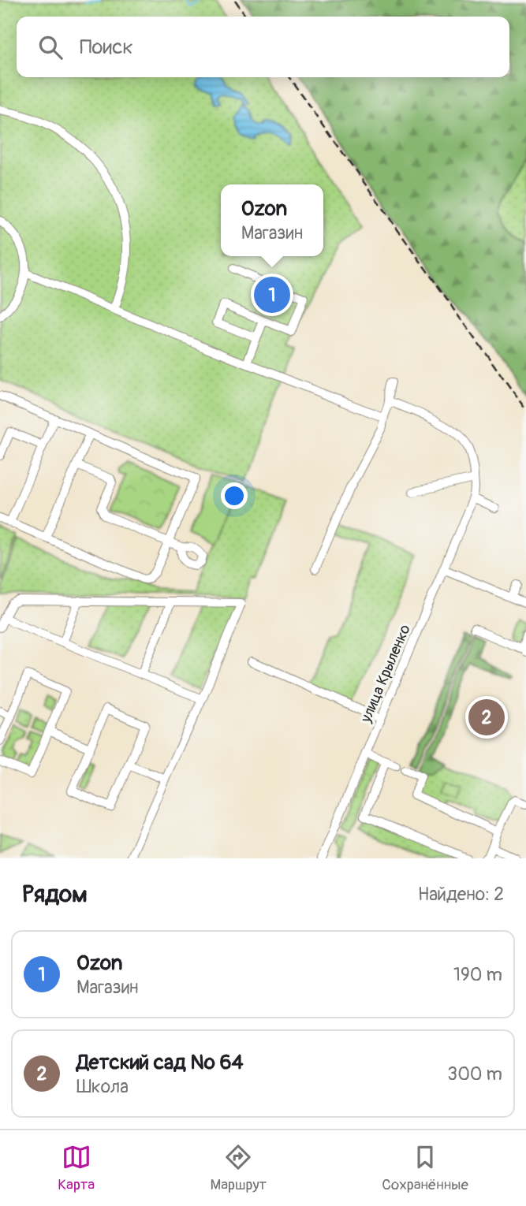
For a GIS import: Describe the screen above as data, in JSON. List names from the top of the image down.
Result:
{
  "streets": {
    "street": ["улица Крыленко"]
  },
  "page": {
    "search": "Поиск",
    "popup": ["Ozon", "Магазин"],
    "pins": ["1", "2"],
    "heading": ["Рядом", "Найдено: 2"],
    "list": [
      {
        "mark": "1",
        "name": "Ozon",
        "note": "Магазин",
        "value": "190 m"
      },
      {
        "mark": "2",
        "name": "Детский сад № 64",
        "note": "Школа",
        "value": "300 m"
      }
    ],
    "nav": ["Карта", "Маршрут", "Сохранённые"]
  }
}
